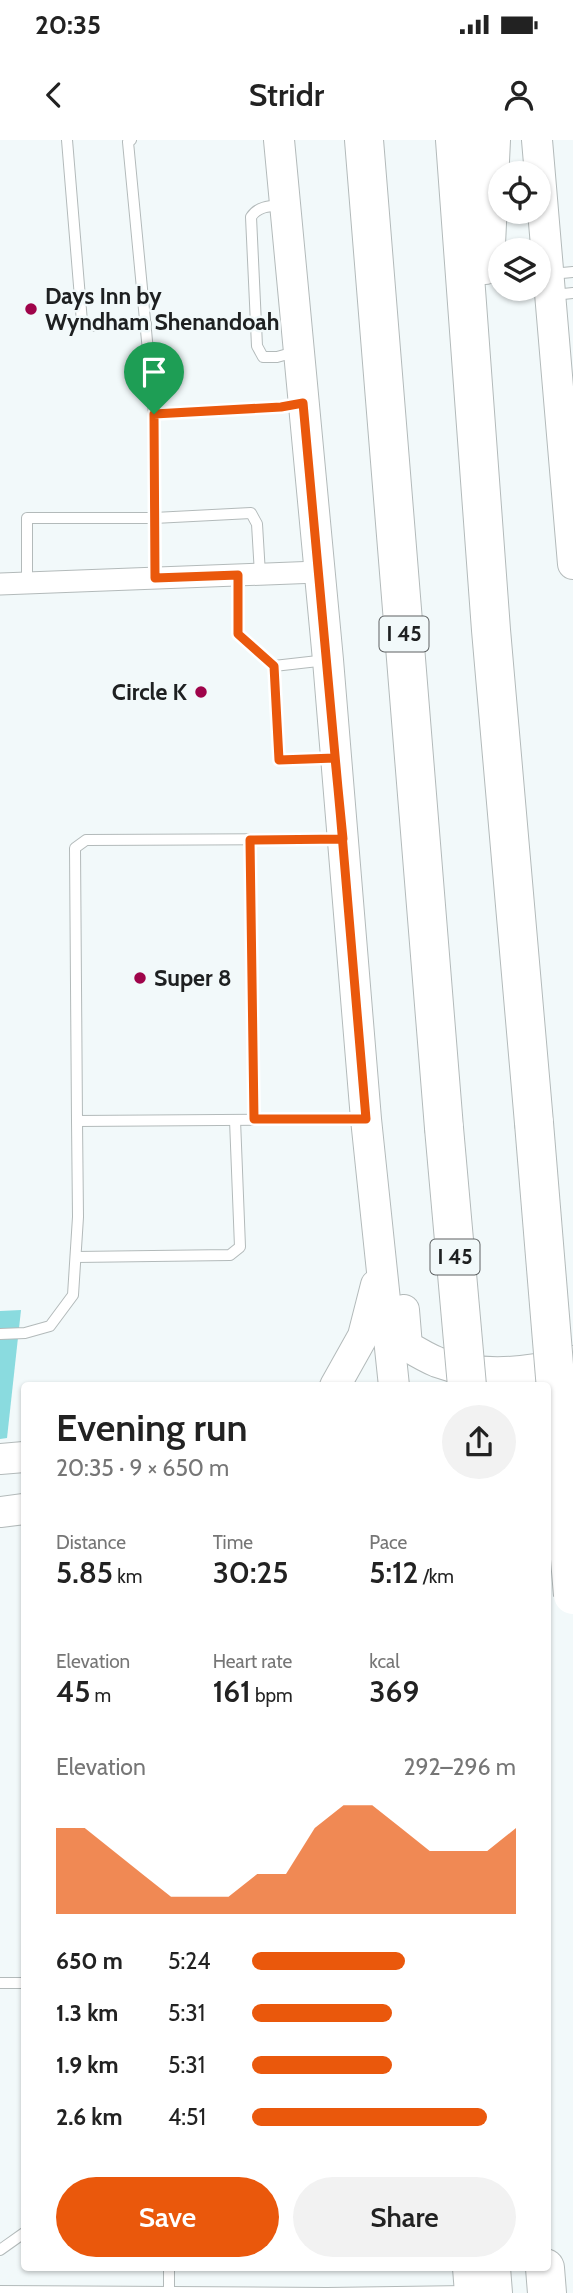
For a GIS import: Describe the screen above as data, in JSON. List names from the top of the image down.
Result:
{
  "streets": {
    "highway": ["I 45"]
  },
  "places": ["Days Inn by Wyndham Shenandoah", "Circle K", "Super 8"],
  "page": {
    "status": "20:35",
    "header": "Stridr",
    "heading": ["Evening run", "20:35 · 9 × 650 m"],
    "stats": [
      ["Distance", "5.85 km"],
      ["Time", "30:25"],
      ["Pace", "5:12 /km"],
      ["Elevation", "45 m"],
      ["Heart rate", "161 bpm"],
      ["kcal", "369"]
    ],
    "chart": ["Elevation", "292–296 m"],
    "list": [
      {
        "name": "650 m",
        "note": "5:24"
      },
      {
        "name": "1.3 km",
        "note": "5:31"
      },
      {
        "name": "1.9 km",
        "note": "5:31"
      },
      {
        "name": "2.6 km",
        "note": "4:51"
      }
    ],
    "buttons": ["Save", "Share"]
  }
}
